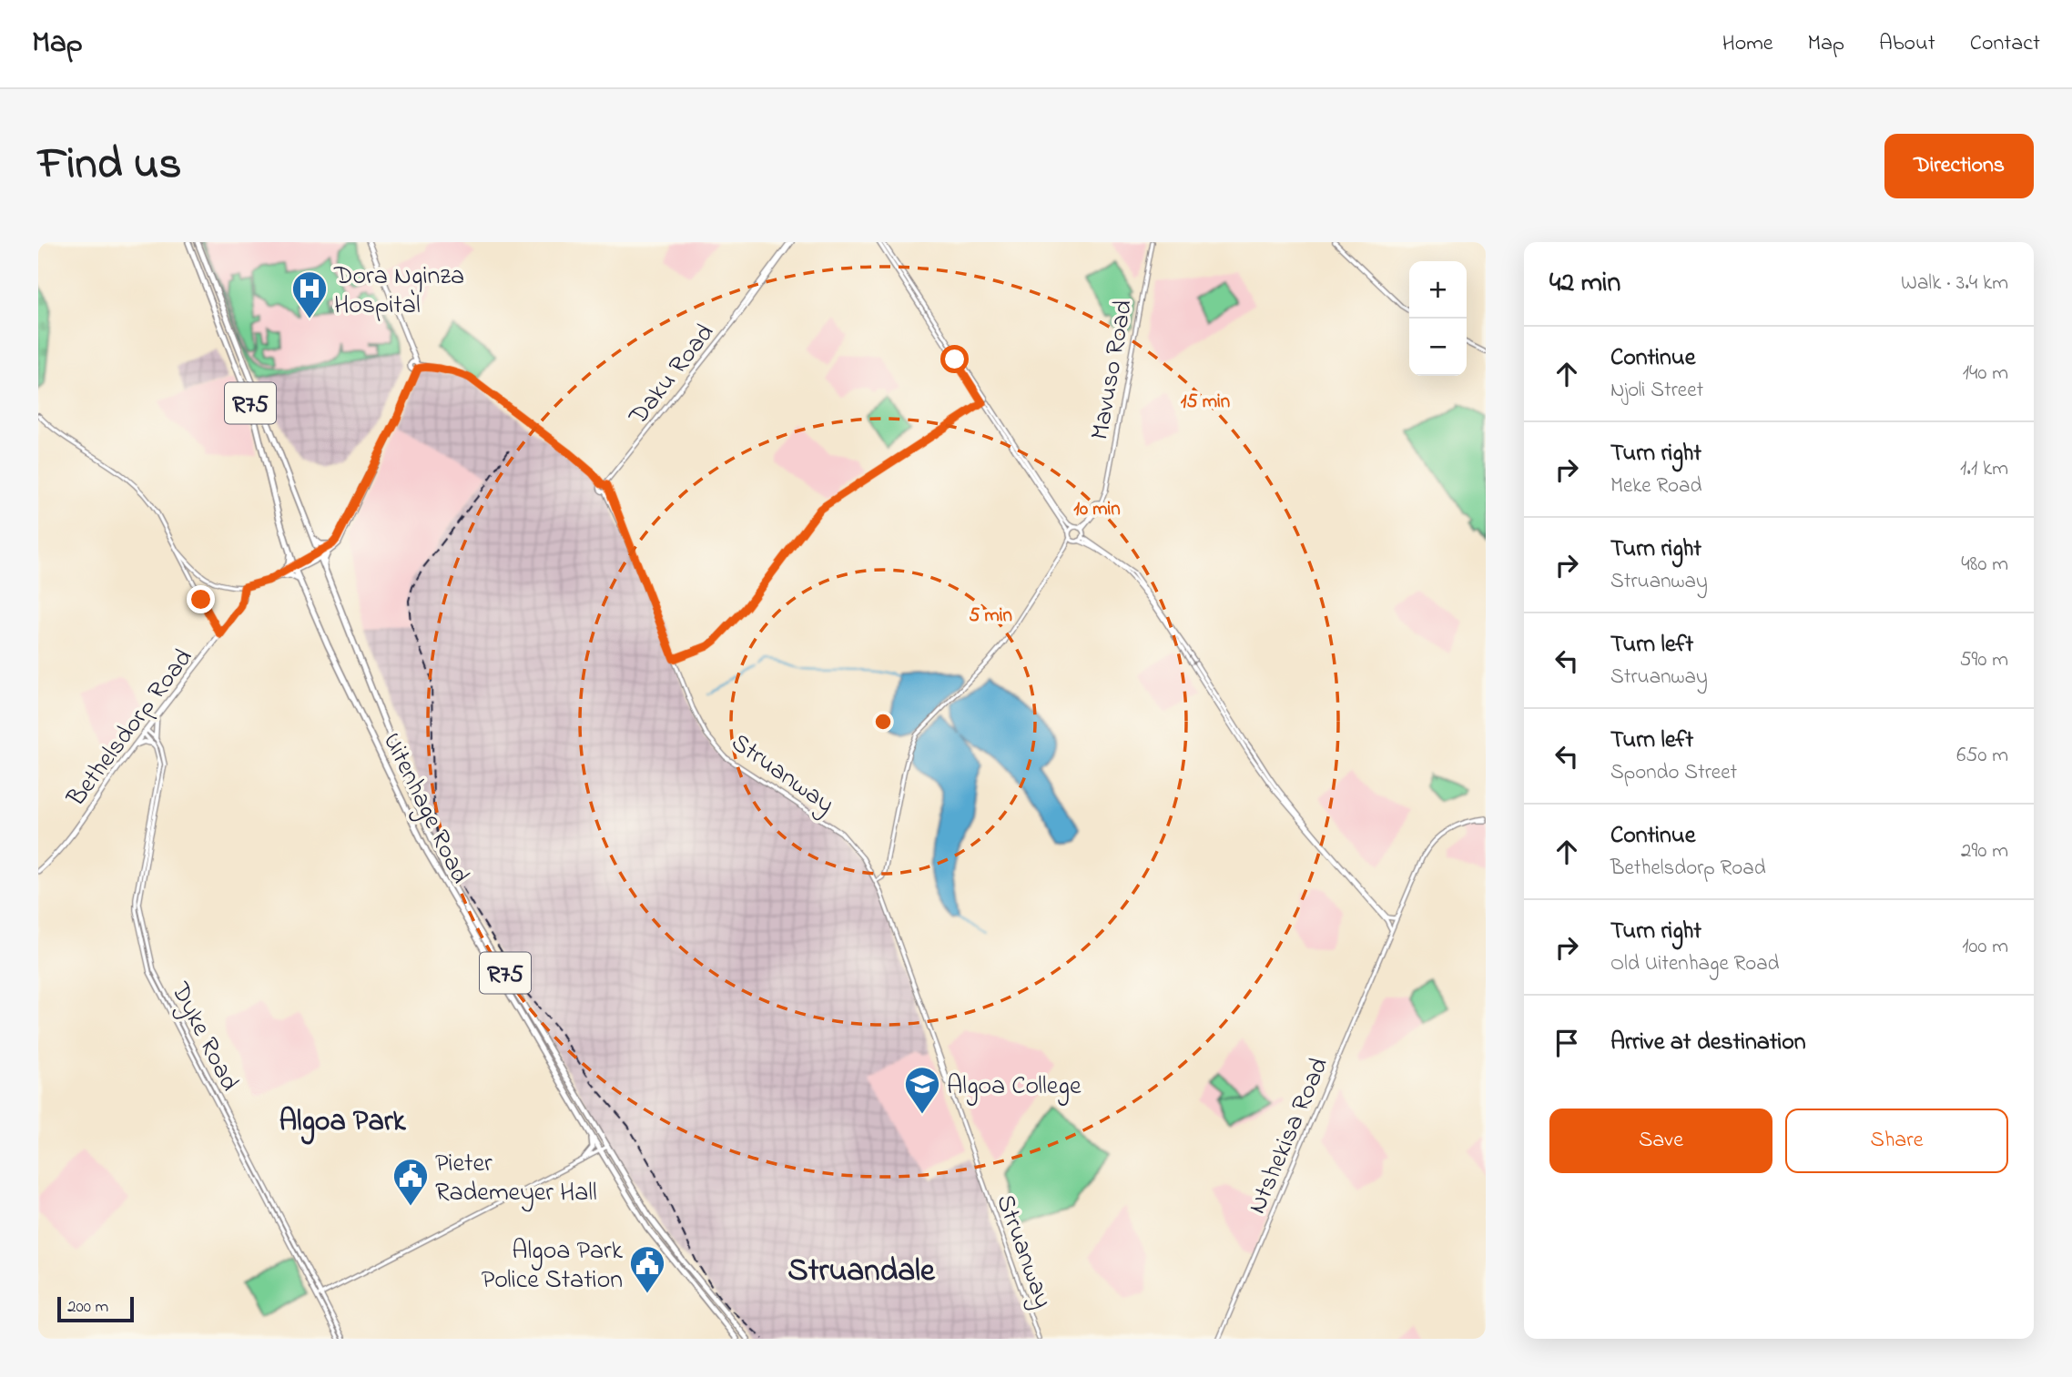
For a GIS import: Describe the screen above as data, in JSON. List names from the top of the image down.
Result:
{
  "streets": {
    "main road": ["R75", "Bethelsdorp Road", "Uitenhage Road"],
    "street": [
      "Mavuso Road",
      "Daku Road",
      "Struanway",
      "Dyke Road",
      "Ntshekisa Road"
    ]
  },
  "crossings": [
    ["Daku Road", "Struanway"]
  ],
  "districts": ["Algoa Park", "Struandale"],
  "places": {
    "hospital": ["Dora Nginza Hospital"],
    "school or university": ["Algoa College"],
    "public building": ["Pieter Rademeyer Hall", "Algoa Park Police Station"]
  },
  "scale_bar": "200 m",
  "page": {
    "header": "Map",
    "nav": [
      "Home",
      "Map",
      "About",
      "Contact"
    ],
    "title": "Find us",
    "buttons": [
      "Directions",
      ["Save", "Share"]
    ],
    "heading": ["42 min", "Walk · 3.4 km"],
    "map_buttons": ["+", "−"],
    "list": [
      ["Continue", "Njoli Street", "140 m"],
      ["Turn right", "Meke Road", "1.1 km"],
      ["Turn right", "Struanway", "480 m"],
      ["Turn left", "Struanway", "590 m"],
      ["Turn left", "Spondo Street", "650 m"],
      ["Continue", "Bethelsdorp Road", "290 m"],
      ["Turn right", "Old Uitenhage Road", "100 m"],
      "Arrive at destination"
    ],
    "scale": "200 m"
  },
  "rings": ["15 min", "10 min", "5 min"]
}
